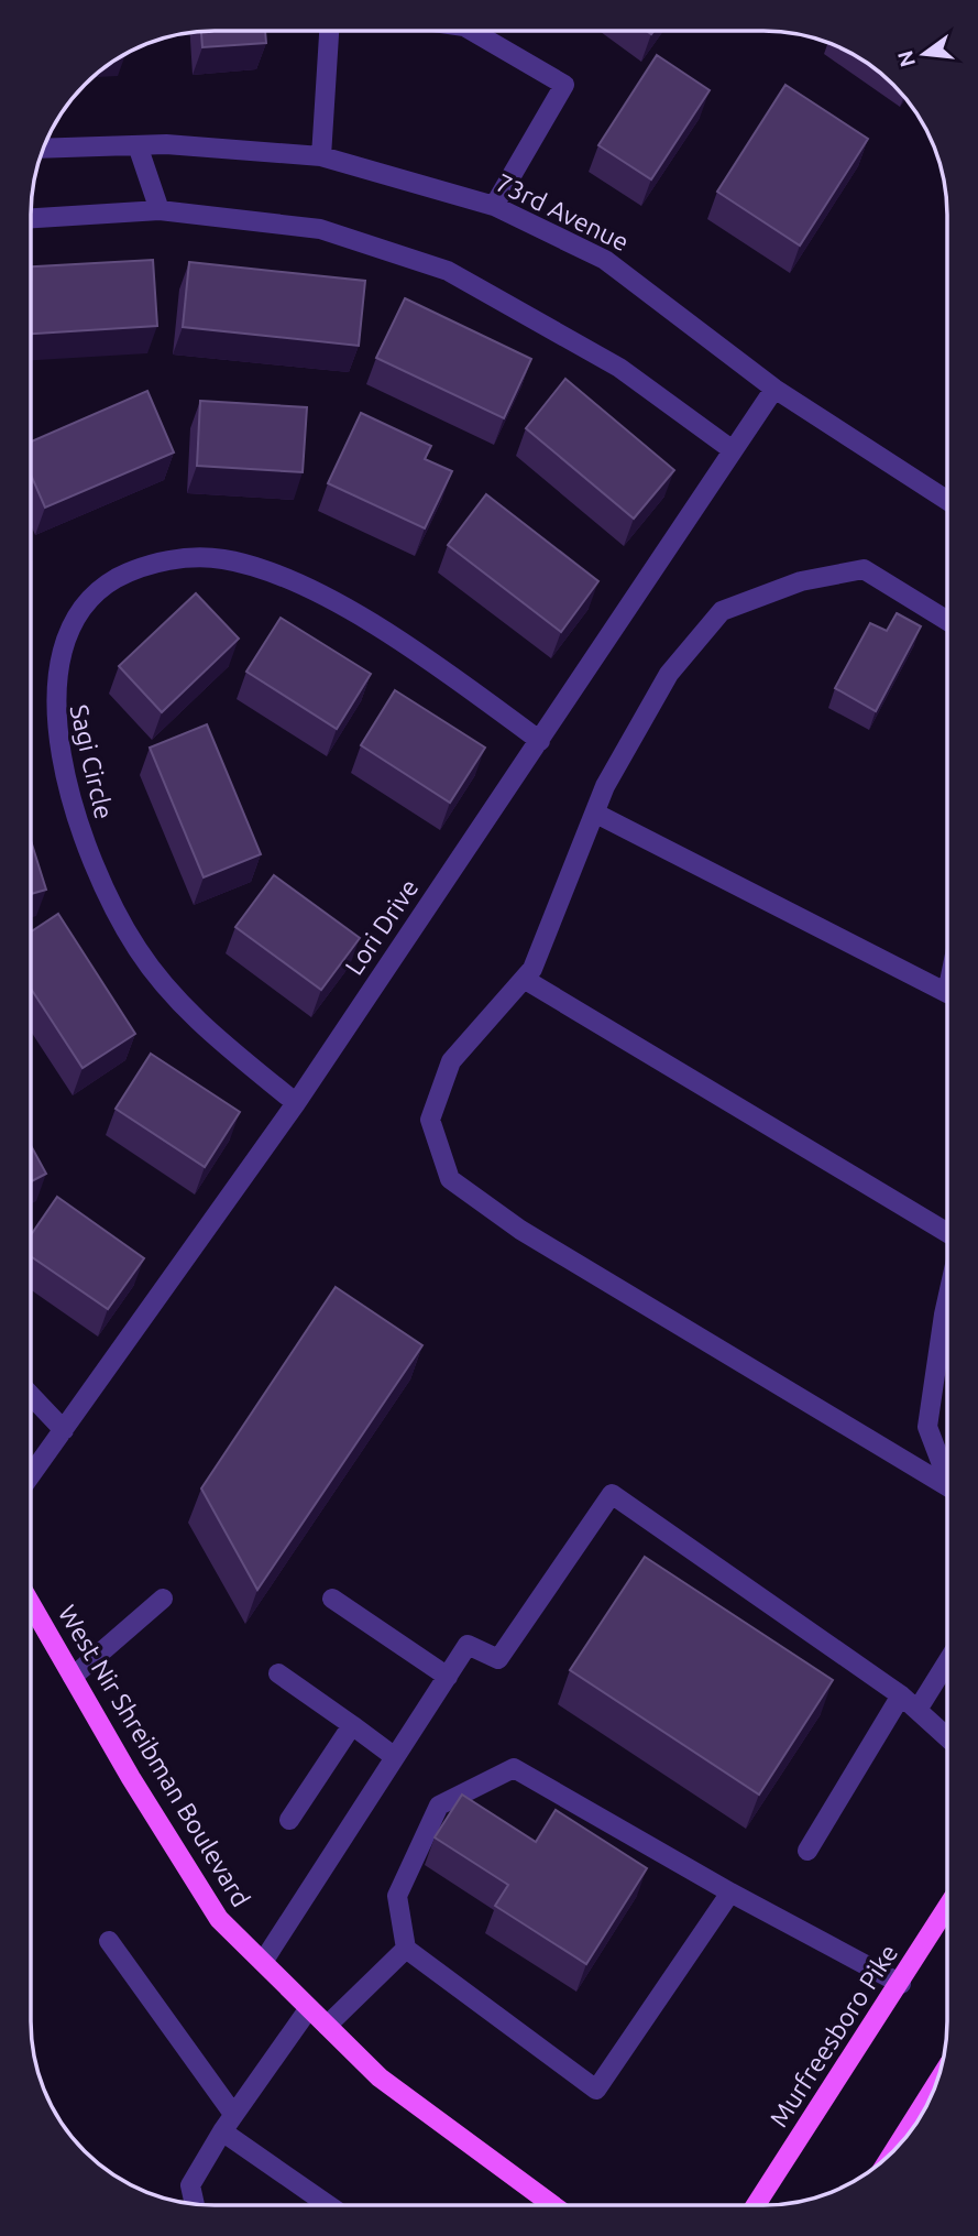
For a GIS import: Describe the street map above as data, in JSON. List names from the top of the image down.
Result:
{
  "streets": {
    "main road": ["West Nir Shreibman Boulevard", "Murfreesboro Pike"],
    "street": ["73rd Avenue", "Sagi Circle", "Lori Drive"]
  },
  "crossings": [
    ["73rd Avenue", "Lori Drive"],
    ["Sagi Circle", "Lori Drive"]
  ],
  "north": "left"
}
